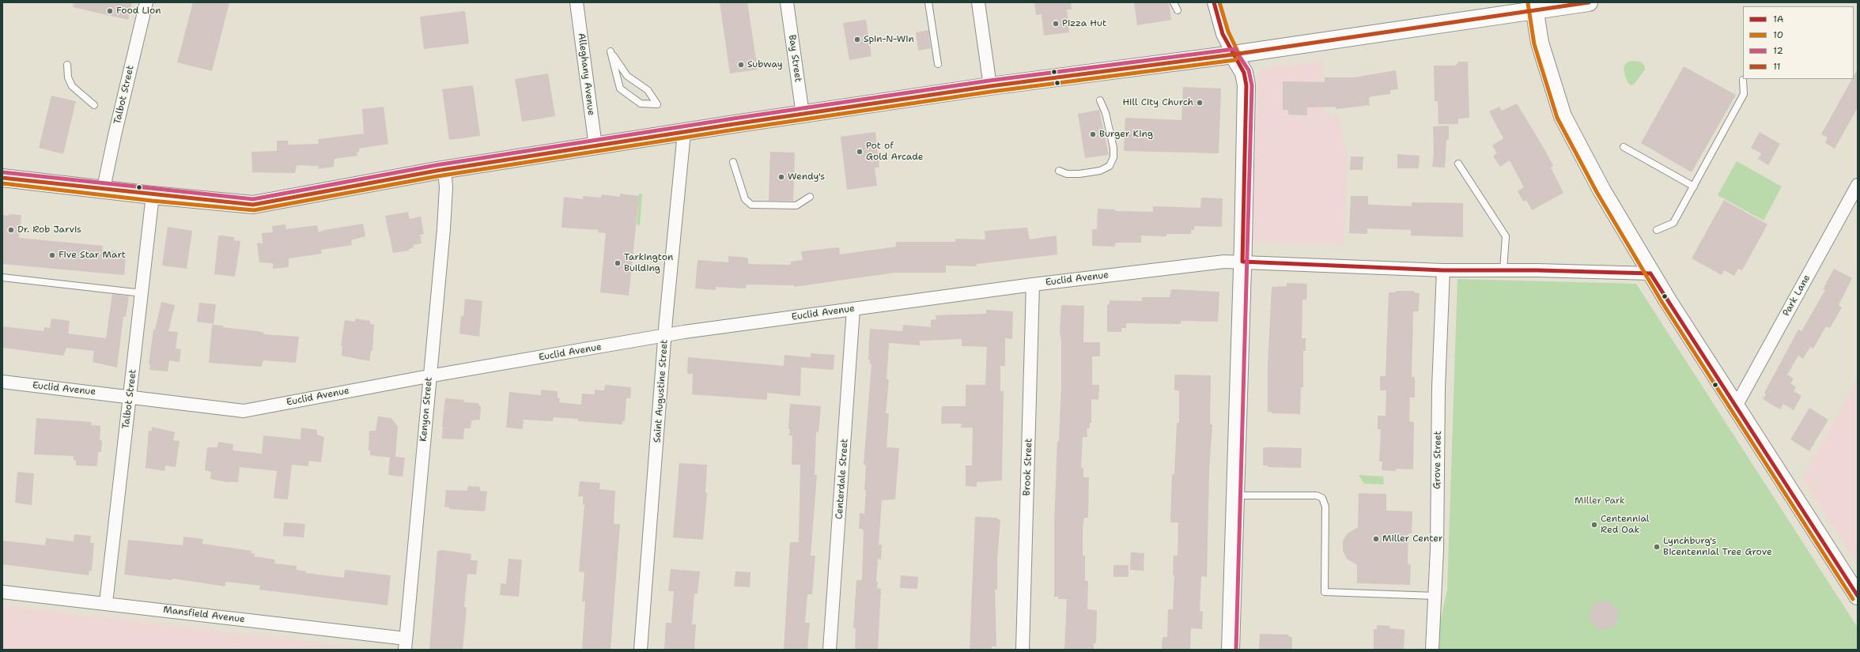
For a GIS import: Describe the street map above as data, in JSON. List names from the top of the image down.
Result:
{
  "streets": {
    "street": [
      "Bay Street",
      "Alleghany Avenue",
      "Talbot Street",
      "Euclid Avenue",
      "Park Lane",
      "Saint Augustine Street",
      "Kenyon Street",
      "Grove Street",
      "Brook Street",
      "Centerdale Street",
      "Mansfield Avenue"
    ]
  },
  "crossings": [
    ["Talbot Street", "Euclid Avenue"],
    ["Talbot Street", "Mansfield Avenue"],
    ["Euclid Avenue", "Saint Augustine Street"],
    ["Euclid Avenue", "Kenyon Street"],
    ["Euclid Avenue", "Grove Street"],
    ["Euclid Avenue", "Brook Street"],
    ["Euclid Avenue", "Centerdale Street"],
    ["Kenyon Street", "Mansfield Avenue"]
  ],
  "parks": ["Miller Park"],
  "places": [
    "Food Lion",
    "Pizza Hut",
    "Spin-N-Win",
    "Subway",
    "Hill City Church",
    "Burger King",
    "Pot of Gold Arcade",
    "Wendy's",
    "Dr. Rob Jarvis",
    "Five Star Mart",
    "Tarkington Building",
    "Centennial Red Oak",
    "Miller Center",
    "Lynchburg's Bicentennial Tree Grove"
  ],
  "lines": [
    "transit line 1A",
    "transit line 10",
    "transit line 11",
    "transit line 12"
  ],
  "legend": [
    "1A",
    "10",
    "12",
    "11"
  ]
}
